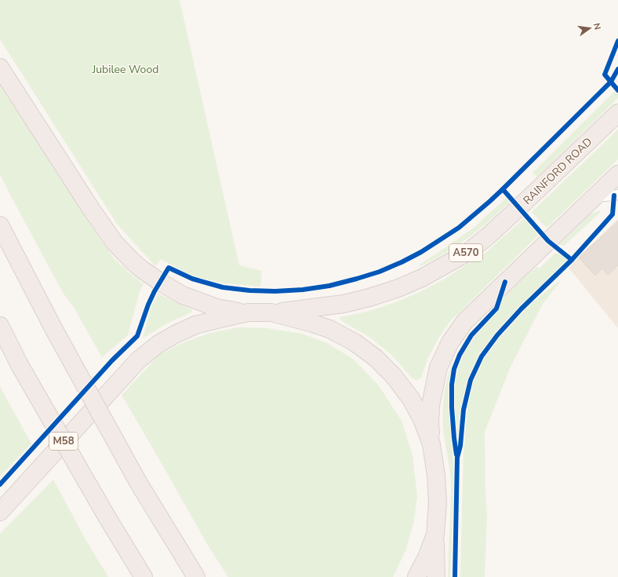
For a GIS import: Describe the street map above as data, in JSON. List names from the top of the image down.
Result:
{
  "streets": {
    "highway": ["RAINFORD ROAD", "A570", "M58"]
  },
  "crossings": [
    ["RAINFORD ROAD", "A570"]
  ],
  "parks": ["Jubilee Wood"],
  "north": "right"
}
